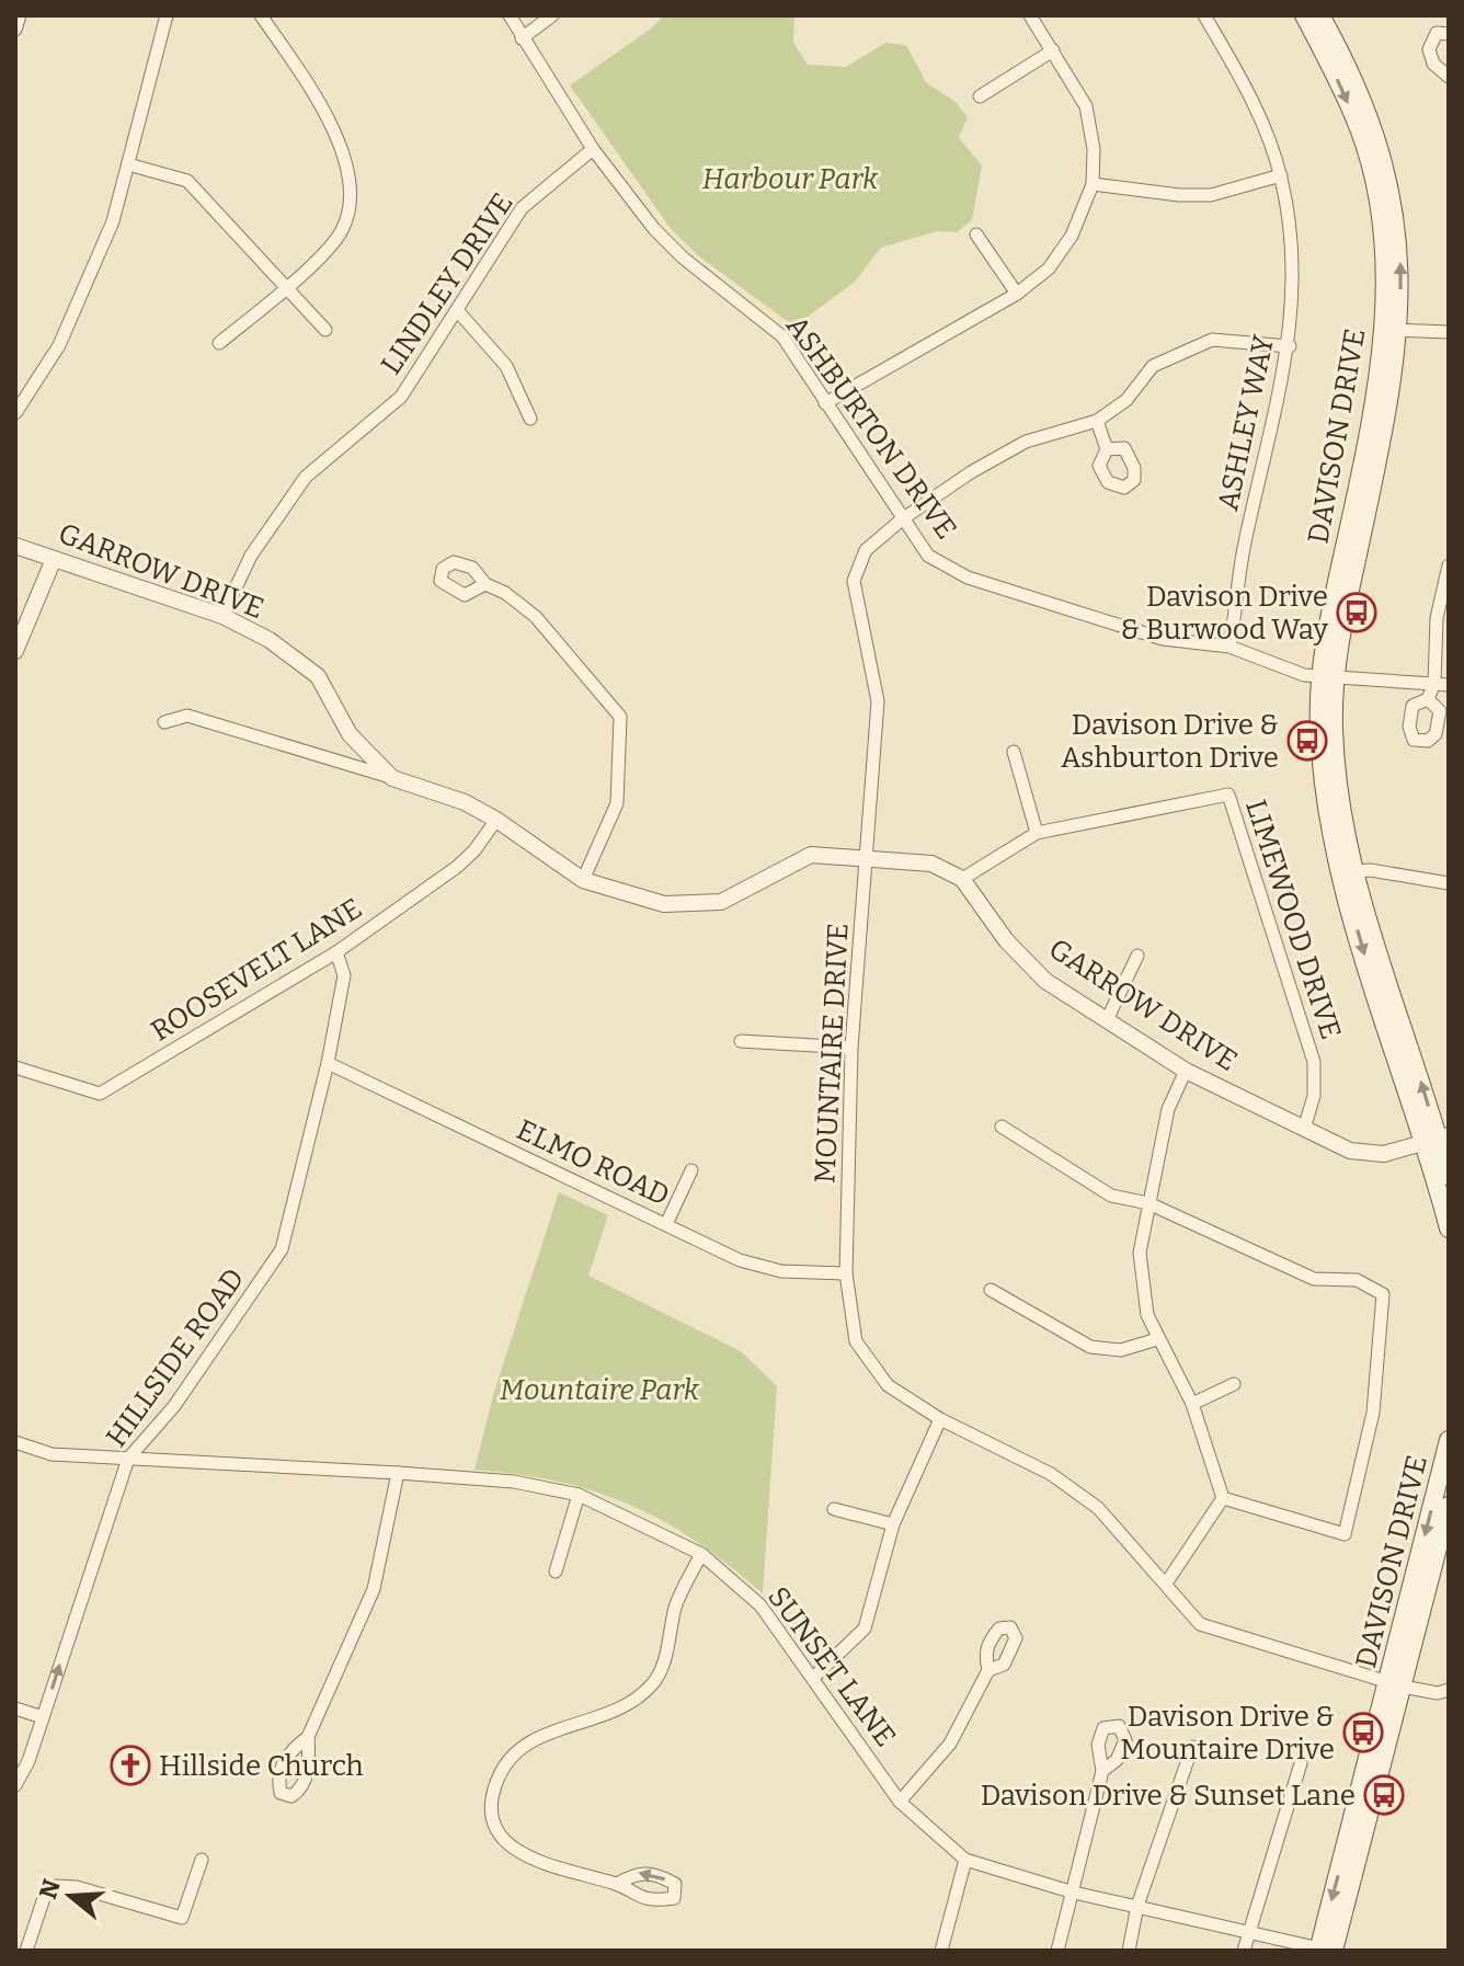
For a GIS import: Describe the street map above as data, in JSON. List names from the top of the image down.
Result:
{
  "streets": {
    "main road": ["DAVISON DRIVE"],
    "street": [
      "LINDLEY DRIVE",
      "ASHLEY WAY",
      "ASHBURTON DRIVE",
      "GARROW DRIVE",
      "LIMEWOOD DRIVE",
      "ROOSEVELT LANE",
      "MOUNTAIRE DRIVE",
      "ELMO ROAD",
      "HILLSIDE ROAD",
      "SUNSET LANE"
    ]
  },
  "crossings": [
    ["LINDLEY DRIVE", "ASHBURTON DRIVE"],
    ["LINDLEY DRIVE", "GARROW DRIVE"],
    ["ASHLEY WAY", "ASHBURTON DRIVE"],
    ["ASHLEY WAY", "MOUNTAIRE DRIVE"],
    ["ASHBURTON DRIVE", "DAVISON DRIVE"],
    ["ASHBURTON DRIVE", "MOUNTAIRE DRIVE"],
    ["DAVISON DRIVE", "GARROW DRIVE"],
    ["DAVISON DRIVE", "MOUNTAIRE DRIVE"],
    ["DAVISON DRIVE", "SUNSET LANE"],
    ["GARROW DRIVE", "LIMEWOOD DRIVE"],
    ["GARROW DRIVE", "ROOSEVELT LANE"],
    ["GARROW DRIVE", "MOUNTAIRE DRIVE"],
    ["ROOSEVELT LANE", "HILLSIDE ROAD"],
    ["MOUNTAIRE DRIVE", "ELMO ROAD"],
    ["ELMO ROAD", "HILLSIDE ROAD"],
    ["HILLSIDE ROAD", "SUNSET LANE"]
  ],
  "parks": ["Harbour Park", "Mountaire Park"],
  "places": {
    "bus stop": [
      "Davison Drive & Burwood Way",
      "Davison Drive & Ashburton Drive",
      "Davison Drive & Mountaire Drive",
      "Davison Drive & Sunset Lane"
    ],
    "church": ["Hillside Church"]
  },
  "north": "left"
}
